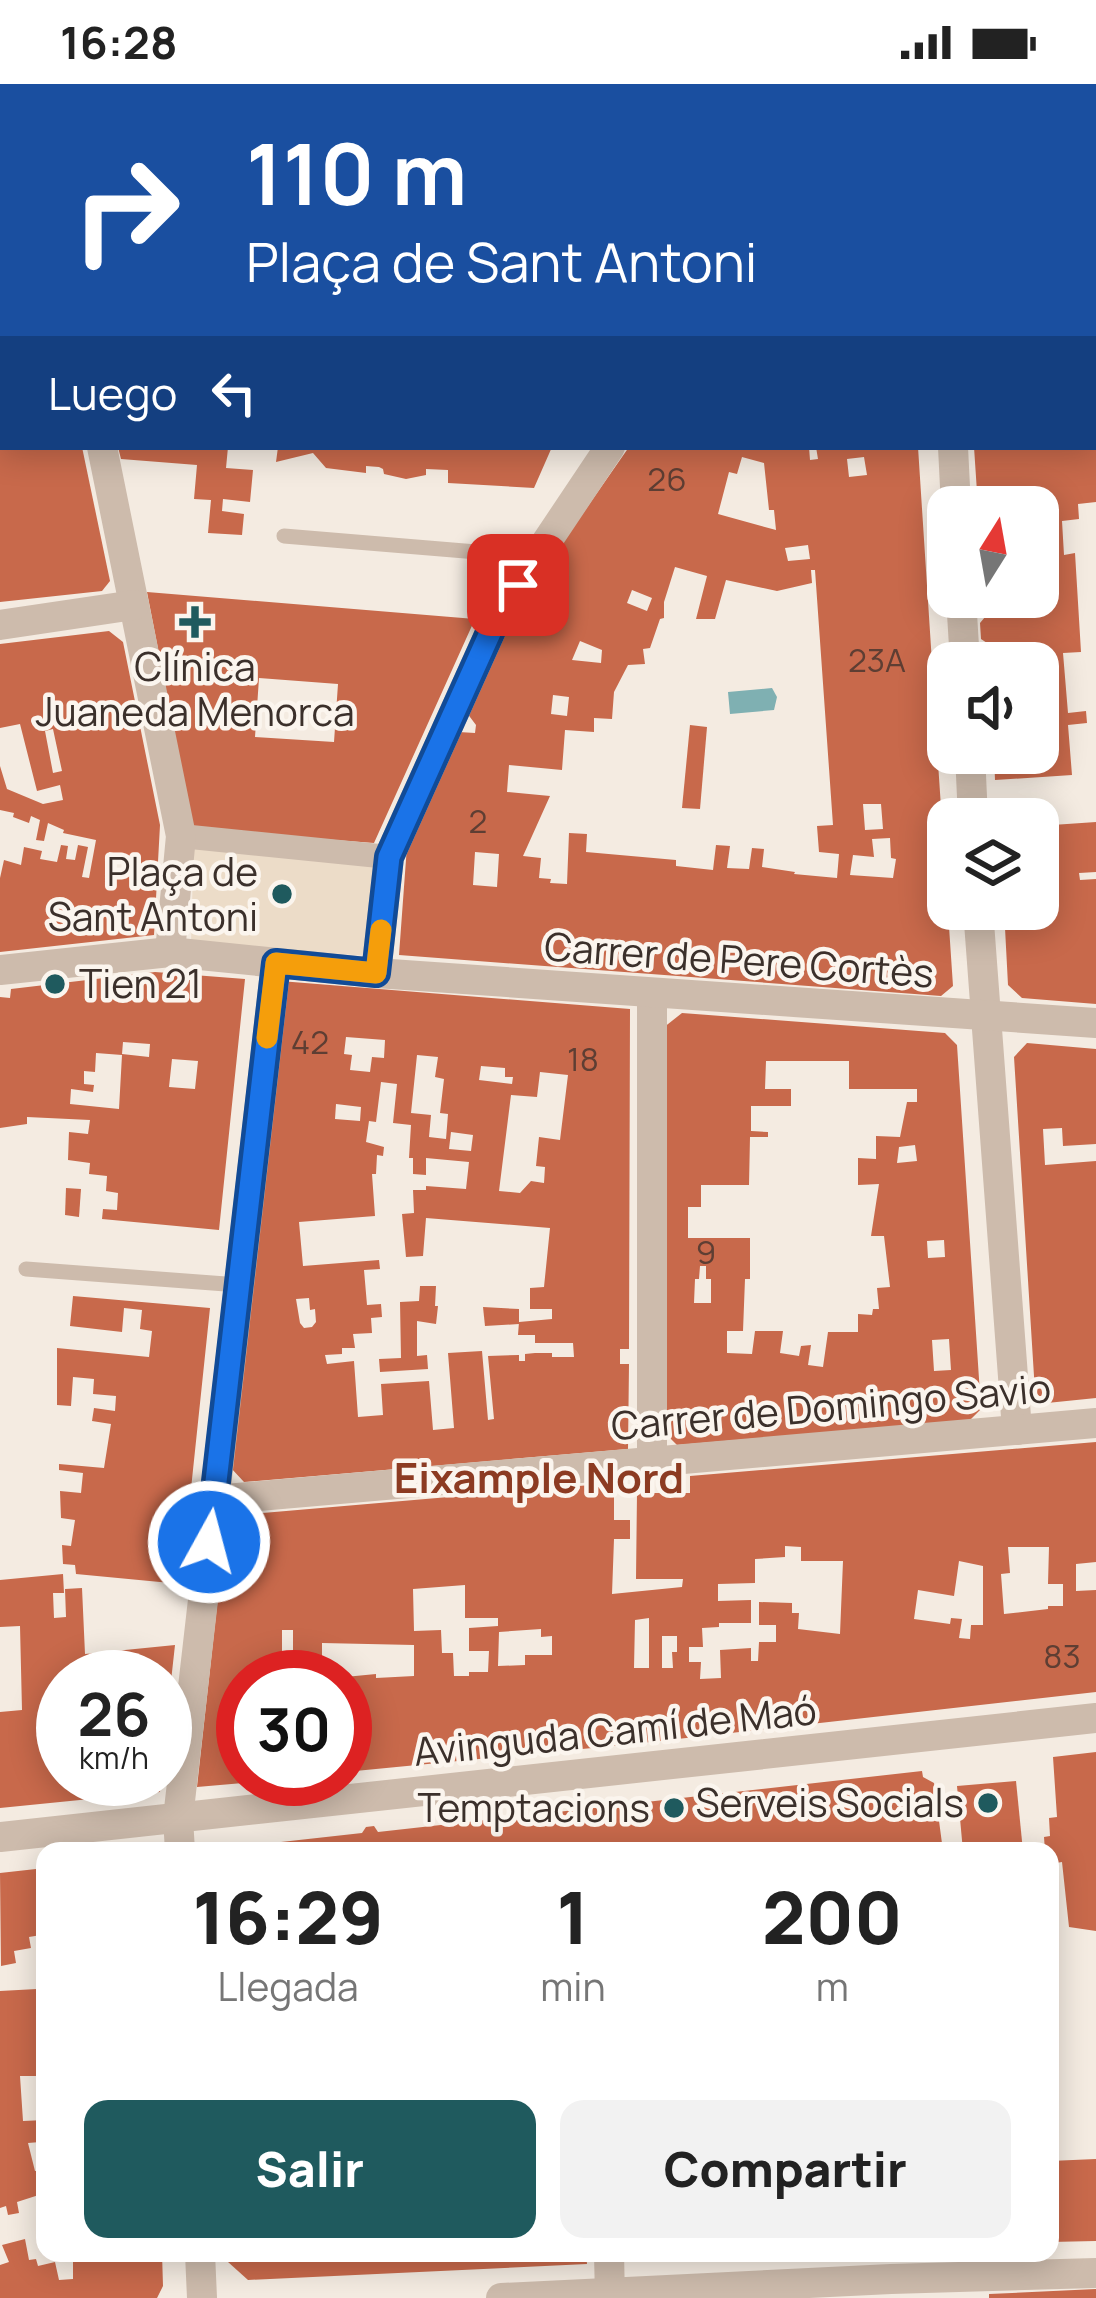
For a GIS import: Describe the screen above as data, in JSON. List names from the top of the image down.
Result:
{
  "streets": {
    "street": ["Carrer de Pere Cortès", "Carrer de Domingo Savio", "Avinguda Camí de Maó"]
  },
  "districts": ["Eixample Nord"],
  "places": {
    "health": ["Clínica Juaneda Menorca"],
    "other": [
      "Plaça de Sant Antoni",
      "Tien 21",
      "Serveis Socials",
      "Temptacions"
    ]
  },
  "house_numbers": [
    "26",
    "23A",
    "2",
    "42",
    "18",
    "9",
    "83"
  ],
  "north": "top",
  "page": {
    "status": "16:28",
    "turn": ["110 m", "Plaça de Sant Antoni"],
    "then": "Luego",
    "speed": "26 km/h",
    "limit": "30",
    "eta": [
      "16:29",
      "Llegada",
      "1",
      "min",
      "200",
      "m"
    ],
    "buttons": ["Salir", "Compartir"]
  }
}
